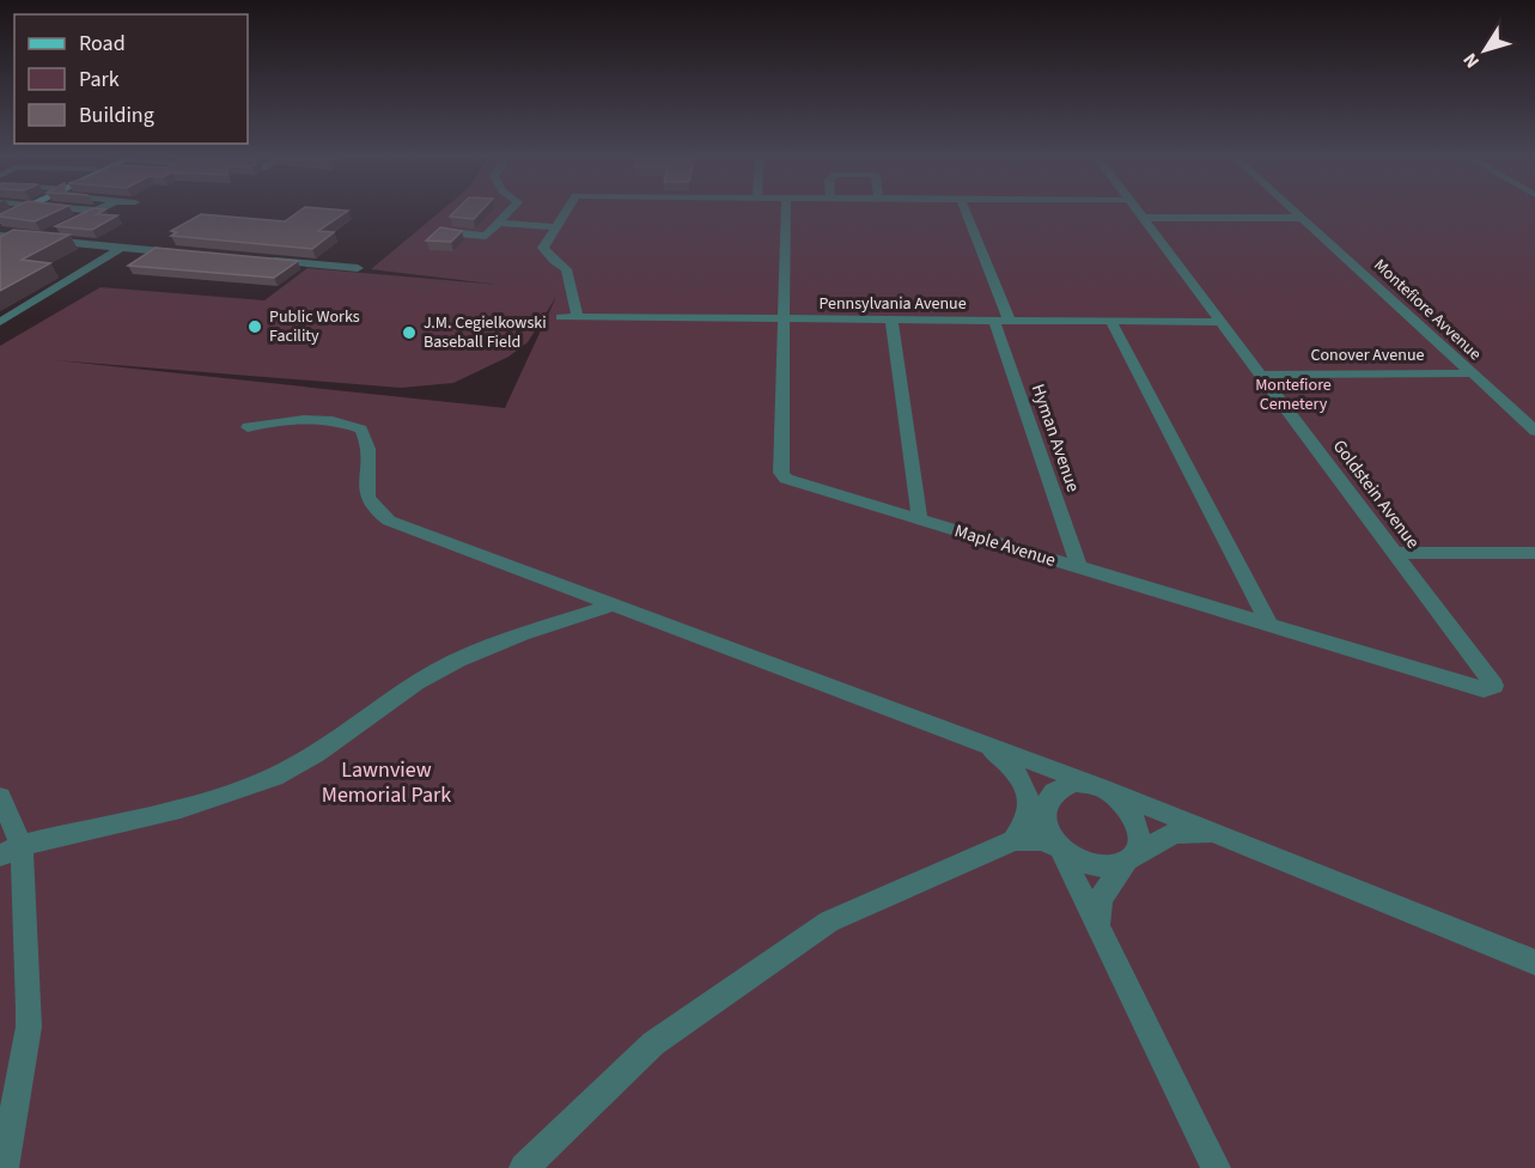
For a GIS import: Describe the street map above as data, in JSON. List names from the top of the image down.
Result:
{
  "streets": {
    "street": [
      "Pennsylvania Avenue",
      "Montefiore Avvenue",
      "Conover Avenue",
      "Hyman Avenue",
      "Goldstein Avenue",
      "Maple Avenue"
    ]
  },
  "crossings": [
    ["Pennsylvania Avenue", "Hyman Avenue"],
    ["Pennsylvania Avenue", "Goldstein Avenue"],
    ["Pennsylvania Avenue", "Maple Avenue"],
    ["Montefiore Avvenue", "Conover Avenue"],
    ["Conover Avenue", "Goldstein Avenue"],
    ["Hyman Avenue", "Maple Avenue"],
    ["Goldstein Avenue", "Maple Avenue"]
  ],
  "parks": ["Montefiore Cemetery", "Lawnview Memorial Park"],
  "places": ["Public Works Facility", "J.M. Cegielkowski Baseball Field"],
  "legend": ["Road", "Park", "Building"],
  "north": "bottom left"
}
